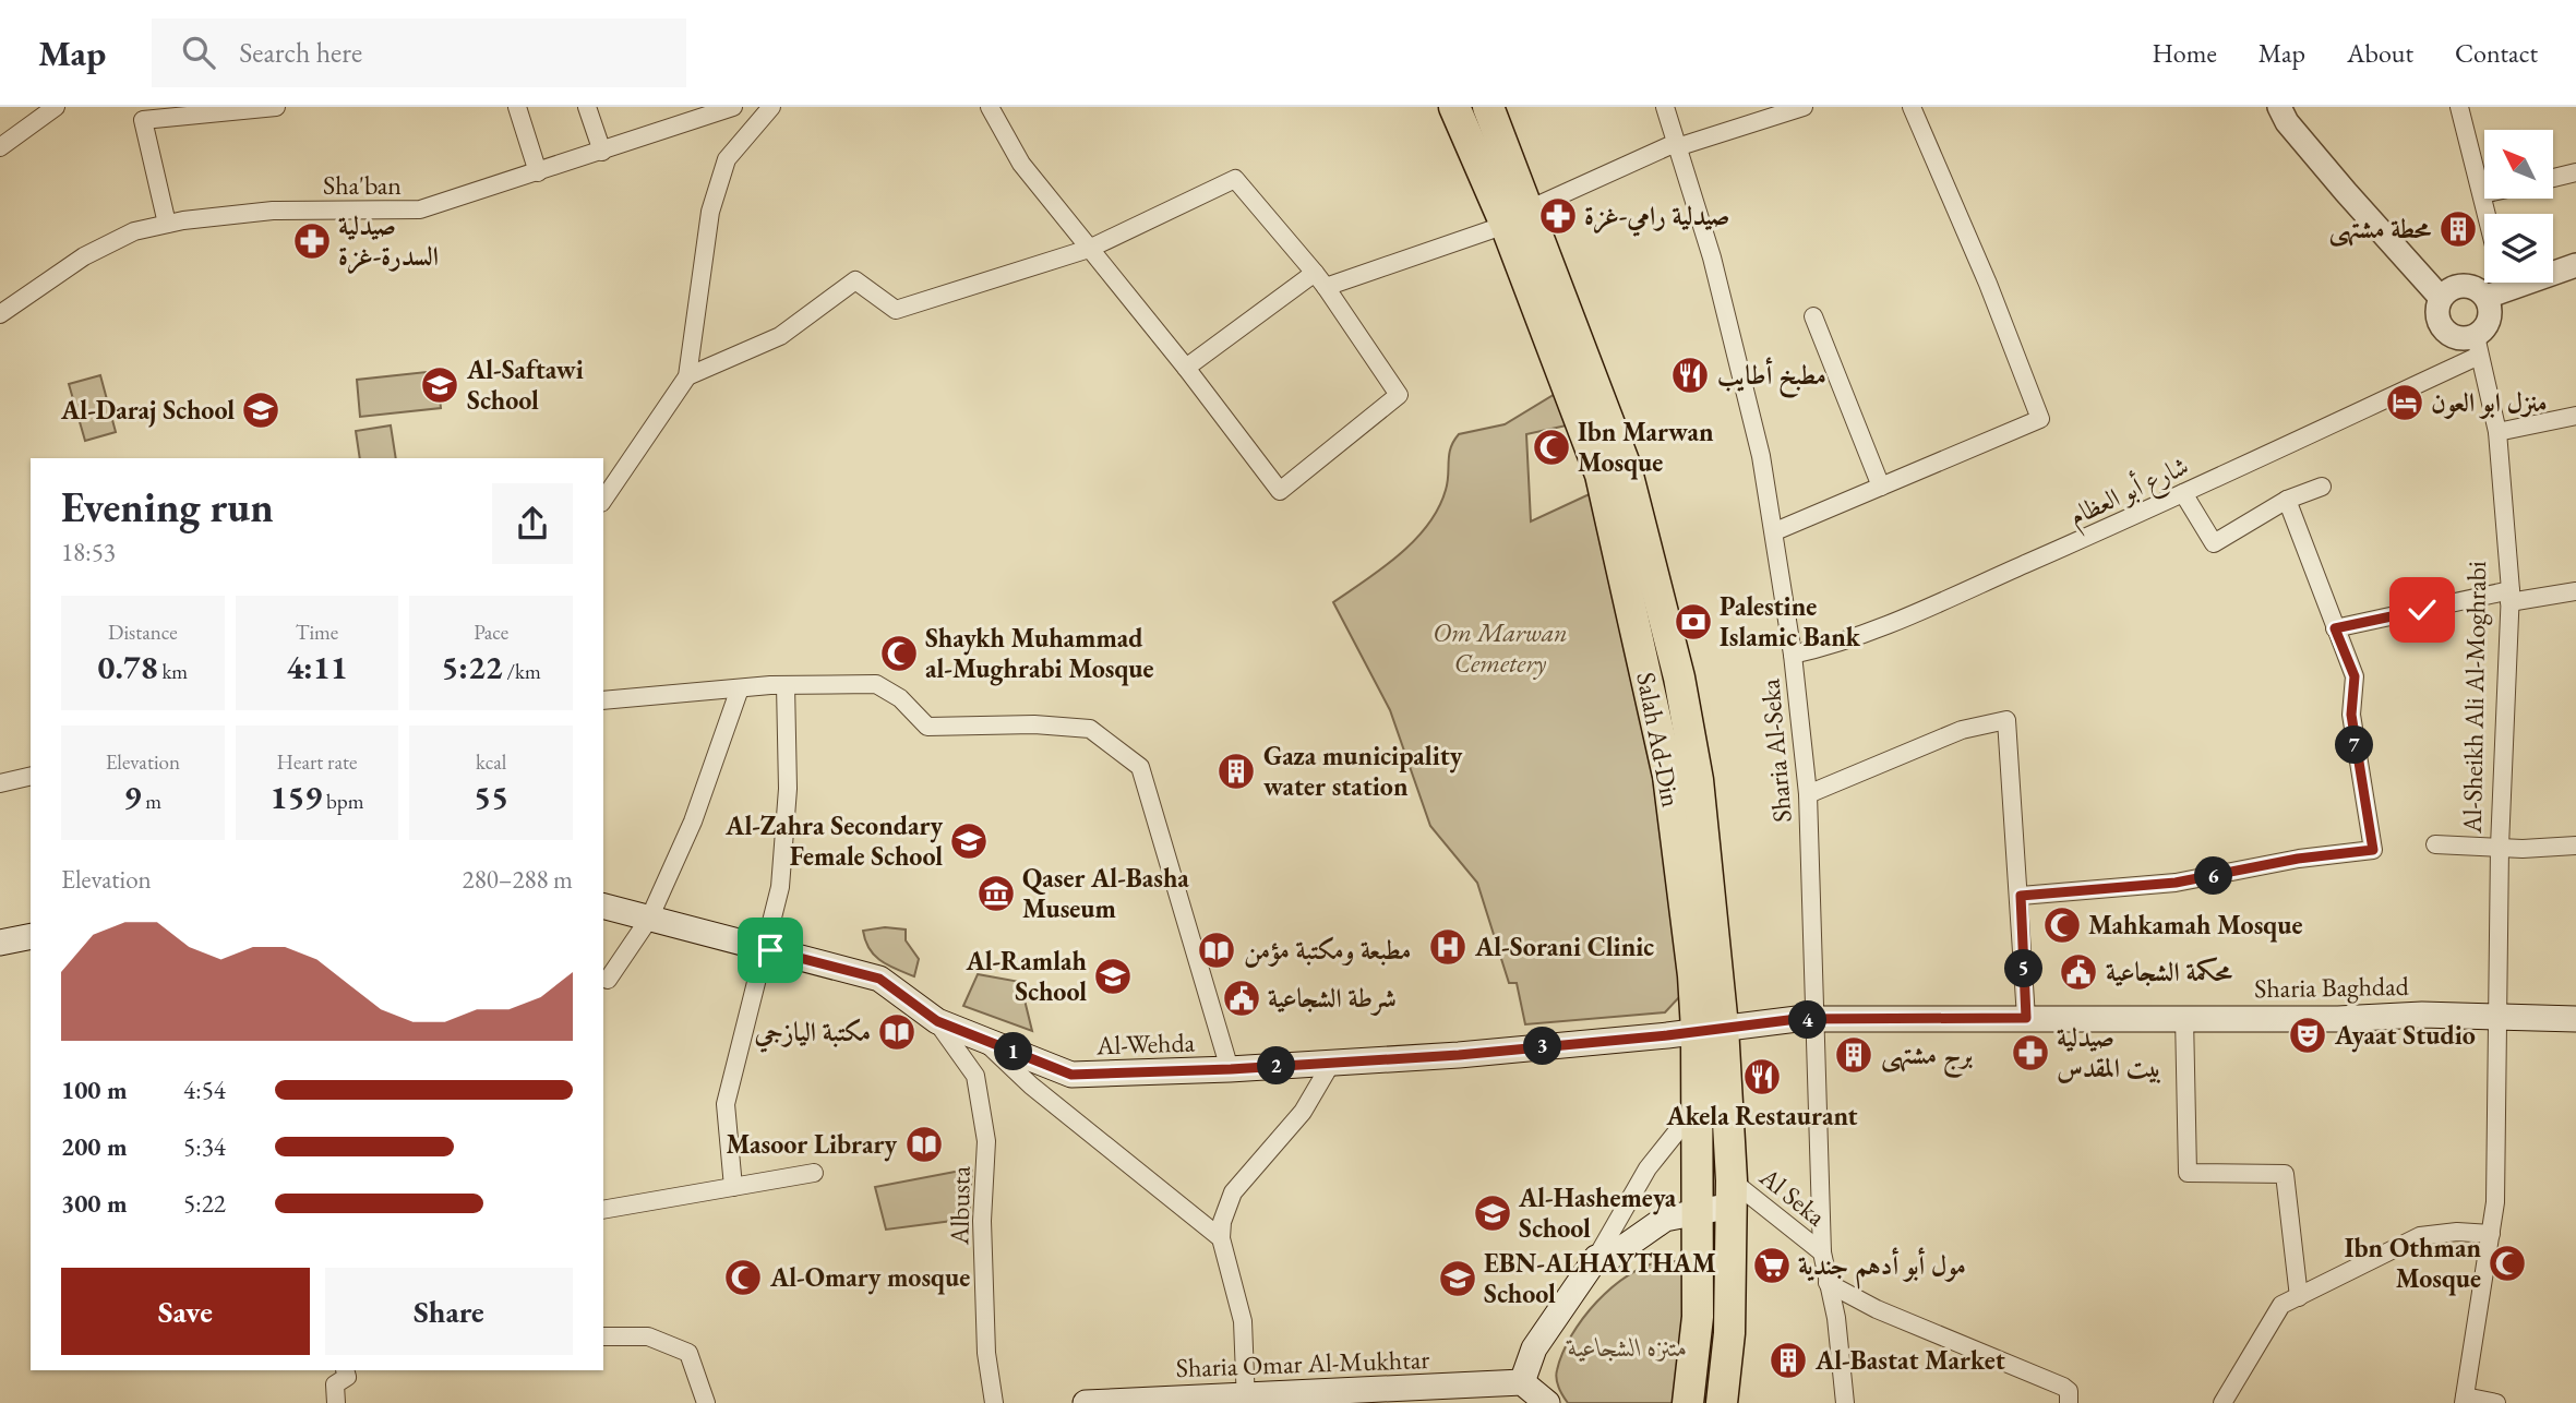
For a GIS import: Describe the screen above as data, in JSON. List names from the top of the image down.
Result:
{
  "streets": {
    "highway": ["Salah Ad-Din"],
    "main road": ["Sharia Baghdad", "Al-Wehda", "Sharia Omar Al-Mukhtar"],
    "street": [
      "Sha'ban",
      "شارع أبو العظام",
      "Al-Sheikh Ali Al-Moghrabi",
      "Sharia Al-Seka",
      "Al Seka",
      "Albusta"
    ]
  },
  "crossings": [
    ["شارع أبو العظام", "Al-Sheikh Ali Al-Moghrabi"],
    ["شارع أبو العظام", "Sharia Al-Seka"],
    ["Al-Sheikh Ali Al-Moghrabi", "Sharia Baghdad"],
    ["Salah Ad-Din", "Sharia Baghdad"],
    ["Salah Ad-Din", "Al-Wehda"],
    ["Salah Ad-Din", "Al Seka"],
    ["Sharia Al-Seka", "Sharia Baghdad"],
    ["Sharia Al-Seka", "Al Seka"],
    ["Sharia Baghdad", "Al-Wehda"],
    ["Al-Wehda", "Albusta"]
  ],
  "parks": ["Om Marwan Cemetery", "متنزه الشجاعية"],
  "places": {
    "pharmacy": ["صيدلية رامي-غزة", "صيدلية السدرة-غزة", "صيدلية بيت المقدس"],
    "building": [
      "محطة مشتهى",
      "Gaza municipality water station",
      "برج مشتهى",
      "Al-Bastat Market"
    ],
    "restaurant": ["مطبخ أطايب", "Akela Restaurant"],
    "school or university": [
      "Al-Saftawi School",
      "Al-Daraj School",
      "Al-Zahra Secondary Female School",
      "Al-Ramlah School",
      "Al-Hashemeya School",
      "EBN-ALHAYTHAM School"
    ],
    "hotel": ["منزل ابو العون"],
    "mosque": [
      "Ibn Marwan Mosque",
      "Shaykh Muhammad al-Mughrabi Mosque",
      "Mahkamah Mosque",
      "Ibn Othman Mosque",
      "Al-Omary mosque"
    ],
    "bank": ["Palestine Islamic Bank"],
    "museum": ["Qaser Al-Basha Museum"],
    "hospital": ["Al-Sorani Clinic"],
    "library": ["مطبعة ومكتبة مؤمن", "مكتبة اليازجي", "Masoor Library"],
    "public building": ["محكمة الشجاعية", "شرطة الشجاعية"],
    "theatre": ["Ayaat Studio"],
    "supermarket": ["مول أبو أدهم جندية"]
  },
  "north": "top left",
  "page": {
    "header": "Map",
    "search": "Search here",
    "nav": [
      "Home",
      "Map",
      "About",
      "Contact"
    ],
    "heading": ["Evening run", "18:53"],
    "stats": [
      ["Distance", "0.78 km"],
      ["Time", "4:11"],
      ["Pace", "5:22 /km"],
      ["Elevation", "9 m"],
      ["Heart rate", "159 bpm"],
      ["kcal", "55"]
    ],
    "pins": [
      "7",
      "6",
      "5",
      "4",
      "3",
      "1",
      "2"
    ],
    "chart": ["Elevation", "280–288 m"],
    "list": [
      {
        "name": "100 m",
        "note": "4:54"
      },
      {
        "name": "200 m",
        "note": "5:34"
      },
      {
        "name": "300 m",
        "note": "5:22"
      }
    ],
    "buttons": ["Save", "Share"]
  }
}
